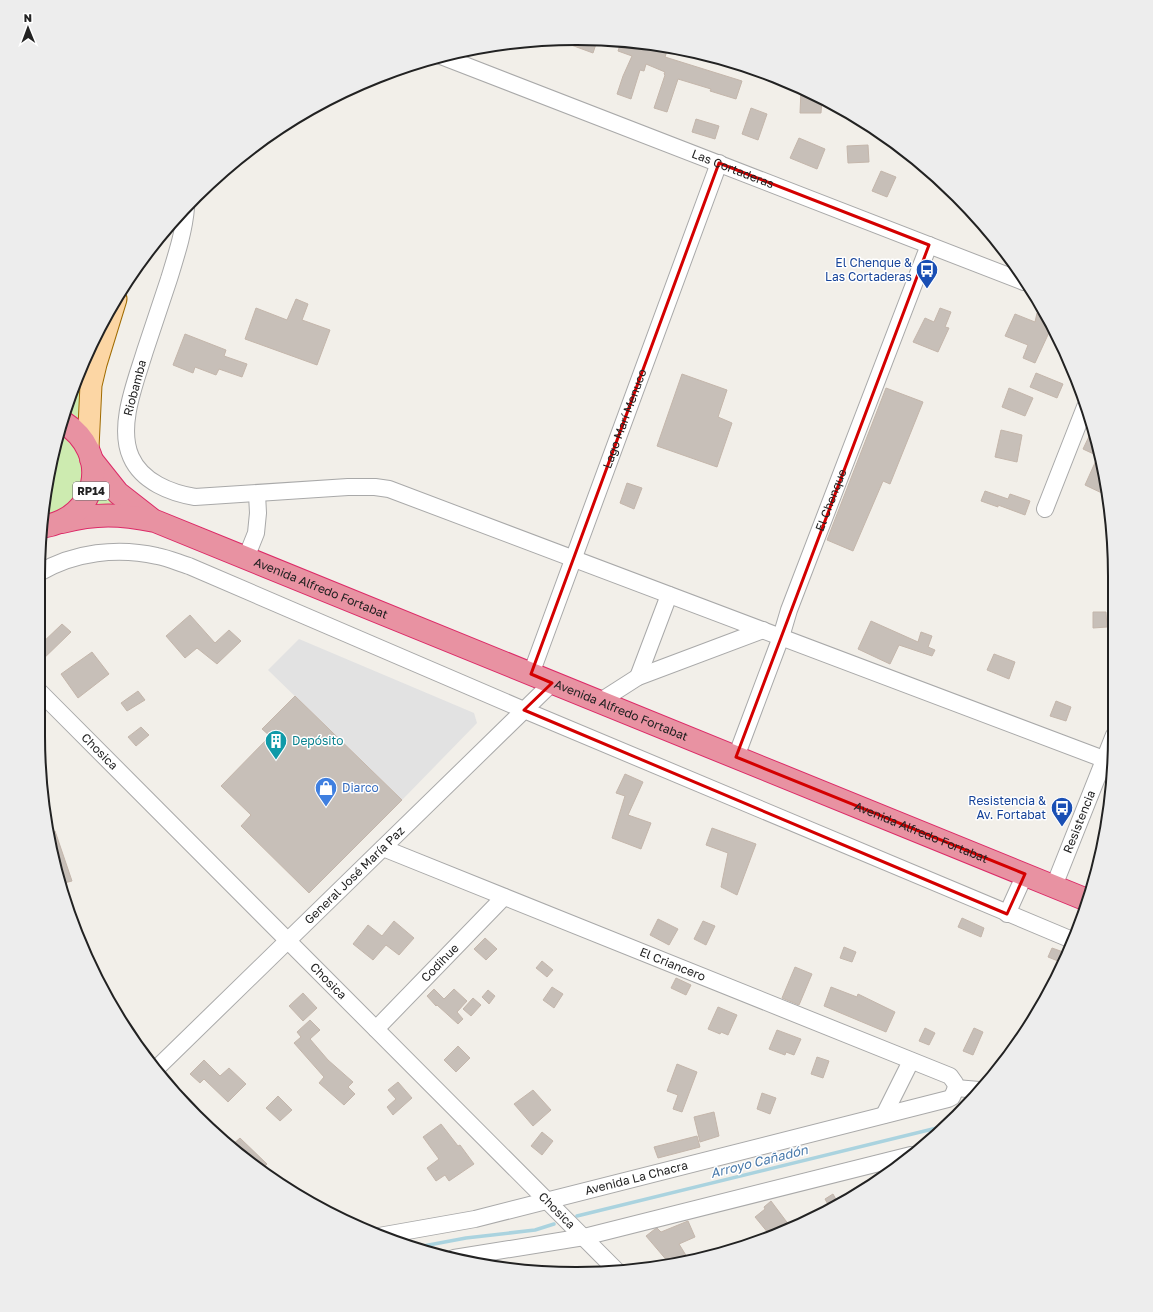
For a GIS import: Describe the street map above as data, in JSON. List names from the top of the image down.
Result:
{
  "streets": {
    "highway": ["RP14", "Avenida Alfredo Fortabat"],
    "street": [
      "Las Cortaderas",
      "Riobamba",
      "Lago Marí Menuco",
      "El Chenque",
      "Chosica",
      "Resistencia",
      "General José María Paz",
      "Codihue",
      "El Criancero",
      "Avenida La Chacra"
    ]
  },
  "crossings": [
    ["Las Cortaderas", "Lago Marí Menuco"],
    ["Las Cortaderas", "El Chenque"],
    ["Riobamba", "Lago Marí Menuco"],
    ["Riobamba", "El Chenque"],
    ["Lago Marí Menuco", "Avenida Alfredo Fortabat"],
    ["RP14", "Avenida Alfredo Fortabat"],
    ["El Chenque", "Avenida Alfredo Fortabat"],
    ["Avenida Alfredo Fortabat", "Resistencia"],
    ["Avenida Alfredo Fortabat", "General José María Paz"],
    ["Chosica", "General José María Paz"],
    ["Chosica", "Codihue"],
    ["Chosica", "Avenida La Chacra"],
    ["General José María Paz", "El Criancero"],
    ["Codihue", "El Criancero"],
    ["El Criancero", "Avenida La Chacra"]
  ],
  "water": ["Arroyo Cañadón"],
  "places": {
    "bus stop": ["El Chenque & Las Cortaderas", "Resistencia & Av. Fortabat"],
    "building": ["Depósito"],
    "shop": ["Diarco"]
  },
  "north": "top"
}
